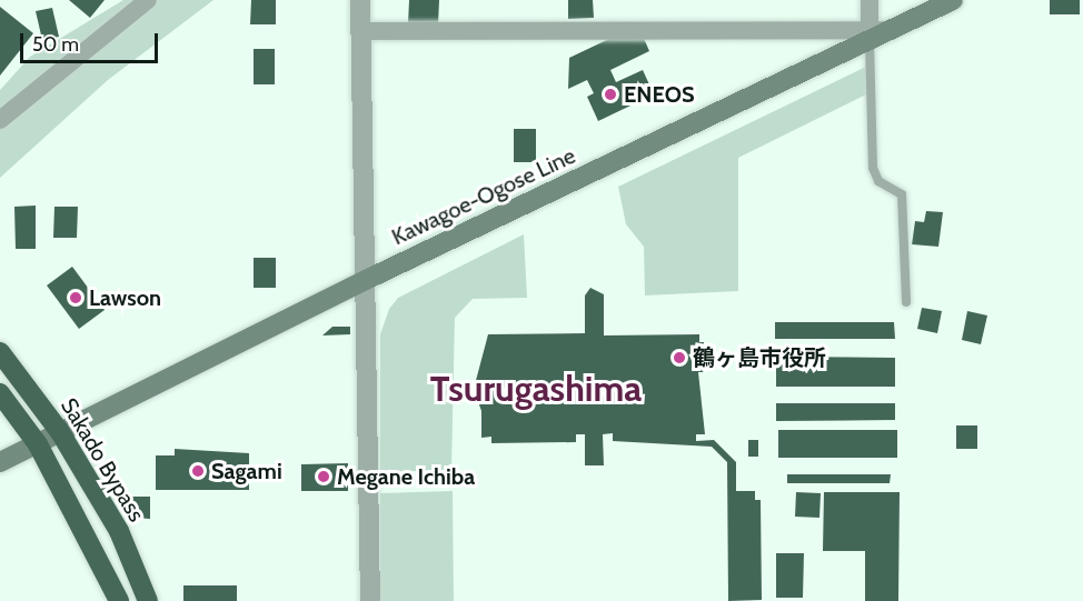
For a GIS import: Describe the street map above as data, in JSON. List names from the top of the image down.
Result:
{
  "streets": {
    "highway": ["Sakado Bypass"],
    "main road": ["Kawagoe-Ogose Line"]
  },
  "crossings": [
    ["Kawagoe-Ogose Line", "Sakado Bypass"]
  ],
  "districts": ["Tsurugashima"],
  "places": [
    "ENEOS",
    "Lawson",
    "鶴ヶ島市役所",
    "Sagami",
    "Megane Ichiba"
  ],
  "scale_bar": "50 m"
}
